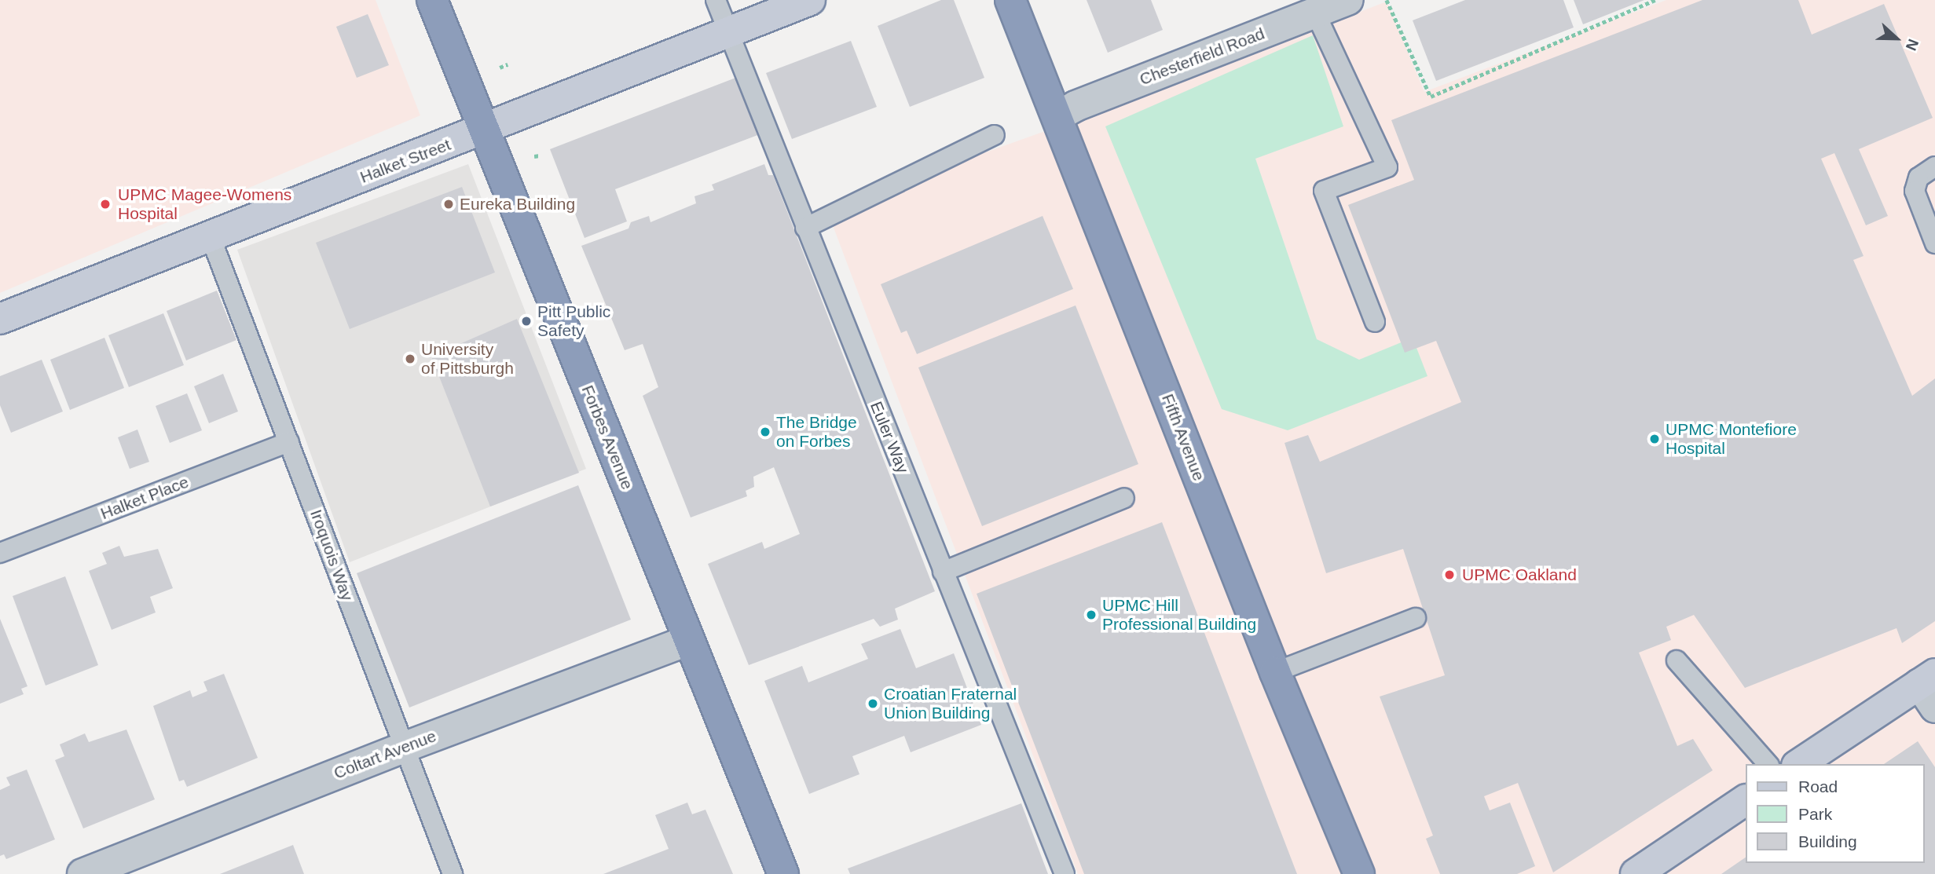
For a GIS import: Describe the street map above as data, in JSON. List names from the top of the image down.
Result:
{
  "streets": {
    "highway": ["Forbes Avenue", "Fifth Avenue"],
    "street": ["Chesterfield Road", "Halket Street", "Coltart Avenue"],
    "lane": ["Euler Way", "Halket Place", "Iroquois Way"]
  },
  "crossings": [
    ["Chesterfield Road", "Fifth Avenue"],
    ["Halket Street", "Forbes Avenue"],
    ["Halket Street", "Euler Way"],
    ["Halket Street", "Iroquois Way"],
    ["Forbes Avenue", "Coltart Avenue"],
    ["Halket Place", "Iroquois Way"],
    ["Iroquois Way", "Coltart Avenue"]
  ],
  "places": [
    "UPMC Magee-Womens Hospital",
    "Eureka Building",
    "Pitt Public Safety",
    "University of Pittsburgh",
    "The Bridge on Forbes",
    "UPMC Montefiore Hospital",
    "UPMC Oakland",
    "UPMC Hill Professional Building",
    "Croatian Fraternal Union Building"
  ],
  "legend": ["Road", "Park", "Building"],
  "north": "right"
}
